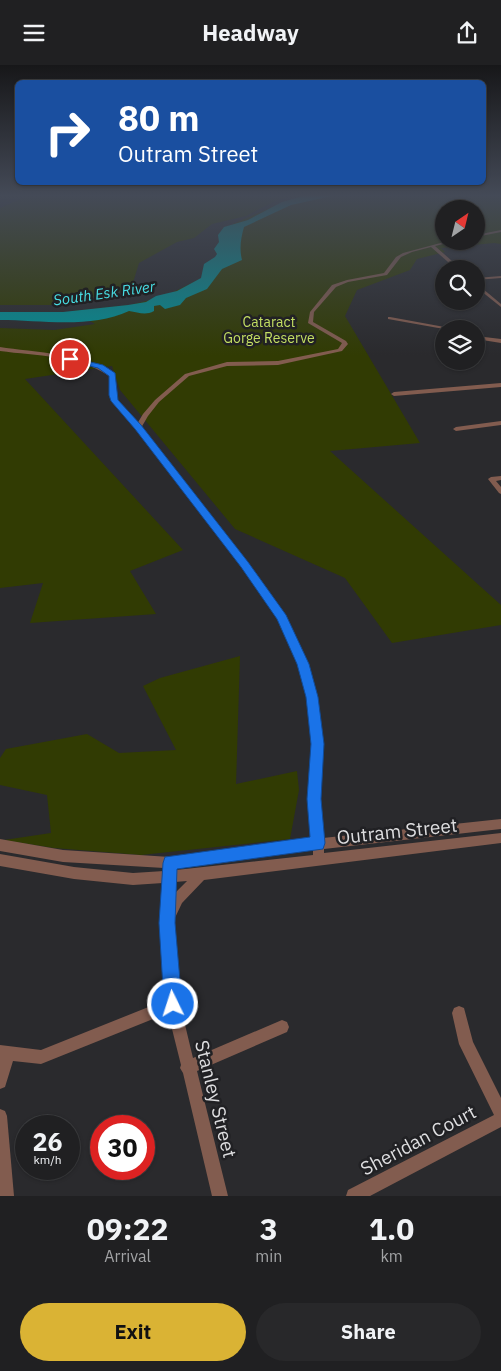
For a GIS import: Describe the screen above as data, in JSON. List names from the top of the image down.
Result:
{
  "streets": {
    "street": ["Outram Street", "Stanley Street", "Sheridan Court"]
  },
  "crossings": [
    ["Outram Street", "Stanley Street"]
  ],
  "water": ["South Esk River"],
  "parks": ["Cataract Gorge Reserve"],
  "north": "top right",
  "page": {
    "header": "Headway",
    "turn": ["80 m", "Outram Street"],
    "speed": "26 km/h",
    "limit": "30",
    "eta": [
      "09:22",
      "Arrival",
      "3",
      "min",
      "1.0",
      "km"
    ],
    "buttons": ["Exit", "Share"]
  }
}
